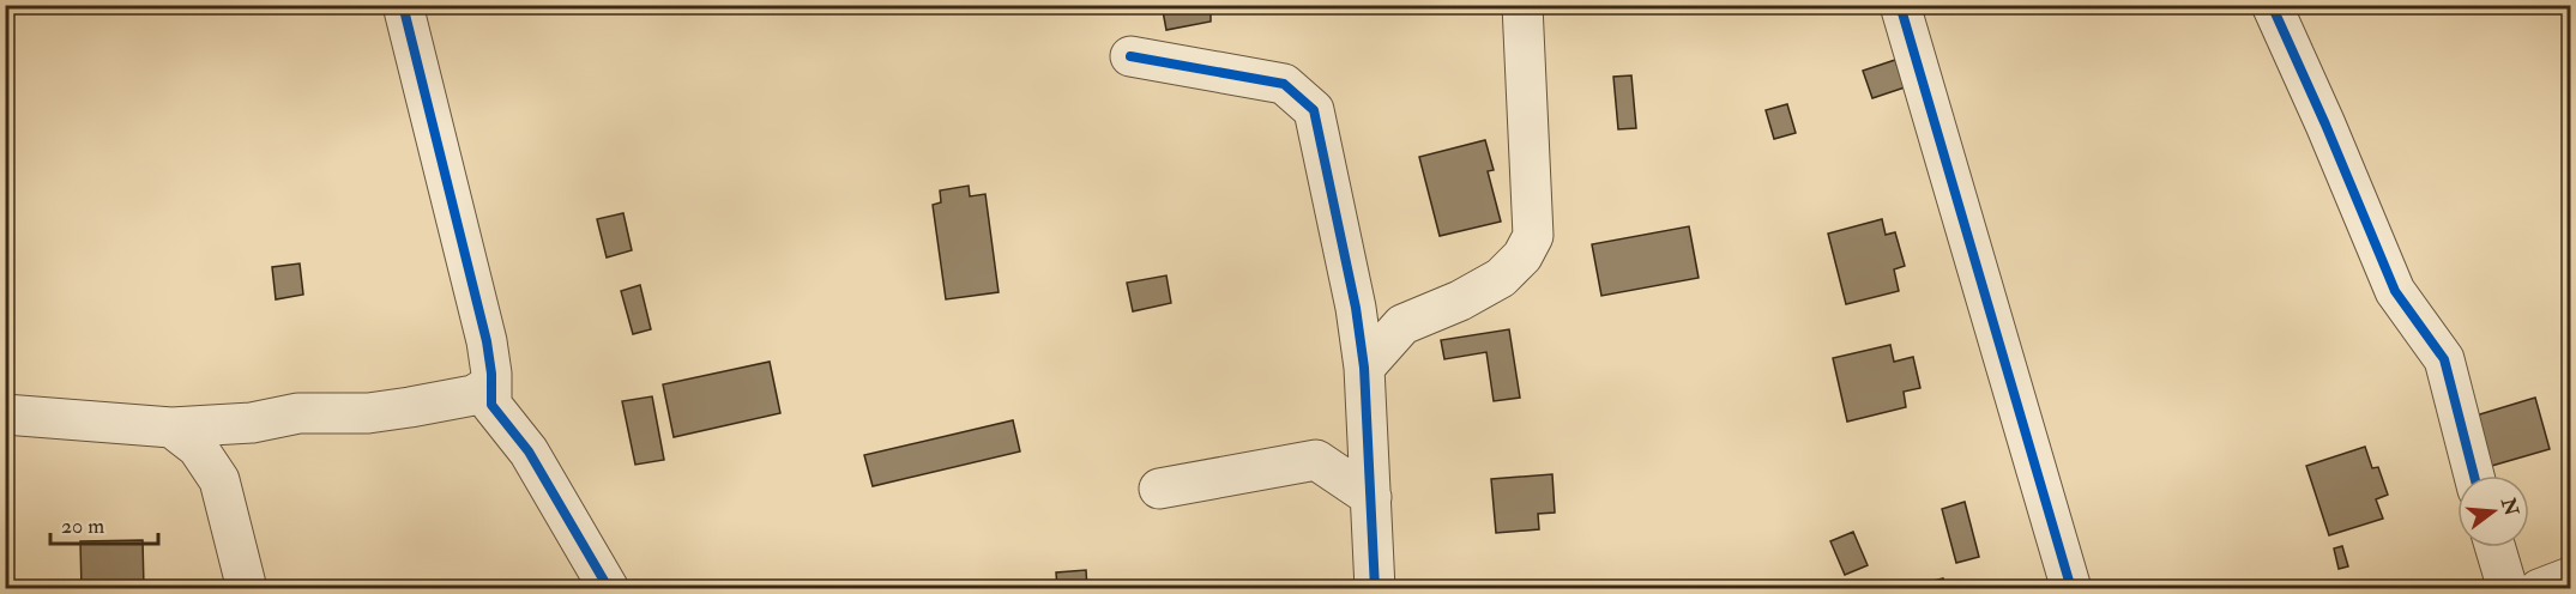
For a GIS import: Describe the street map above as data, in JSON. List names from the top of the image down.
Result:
{
  "scale_bar": "20 m",
  "north": "right"
}
